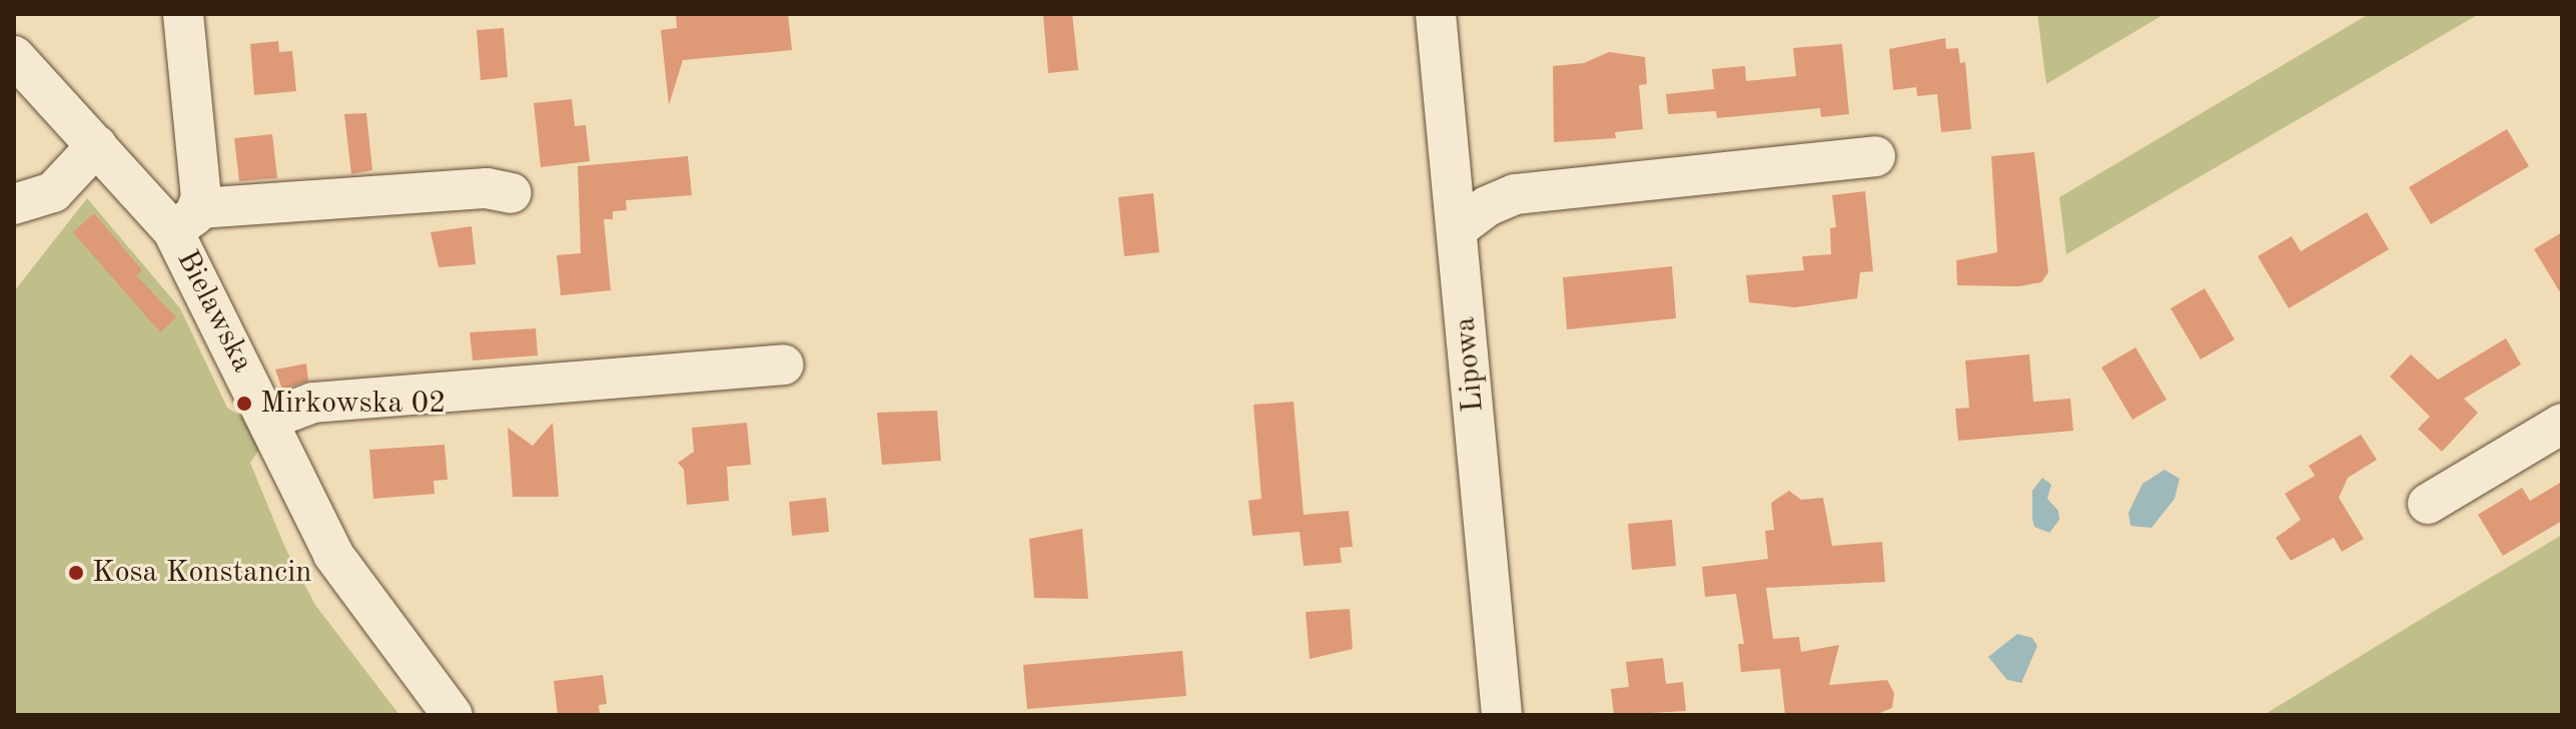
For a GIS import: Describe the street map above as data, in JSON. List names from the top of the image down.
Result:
{
  "streets": {
    "street": ["Bielawska", "Lipowa"]
  },
  "places": ["Mirkowska 02", "Kosa Konstancin"]
}
